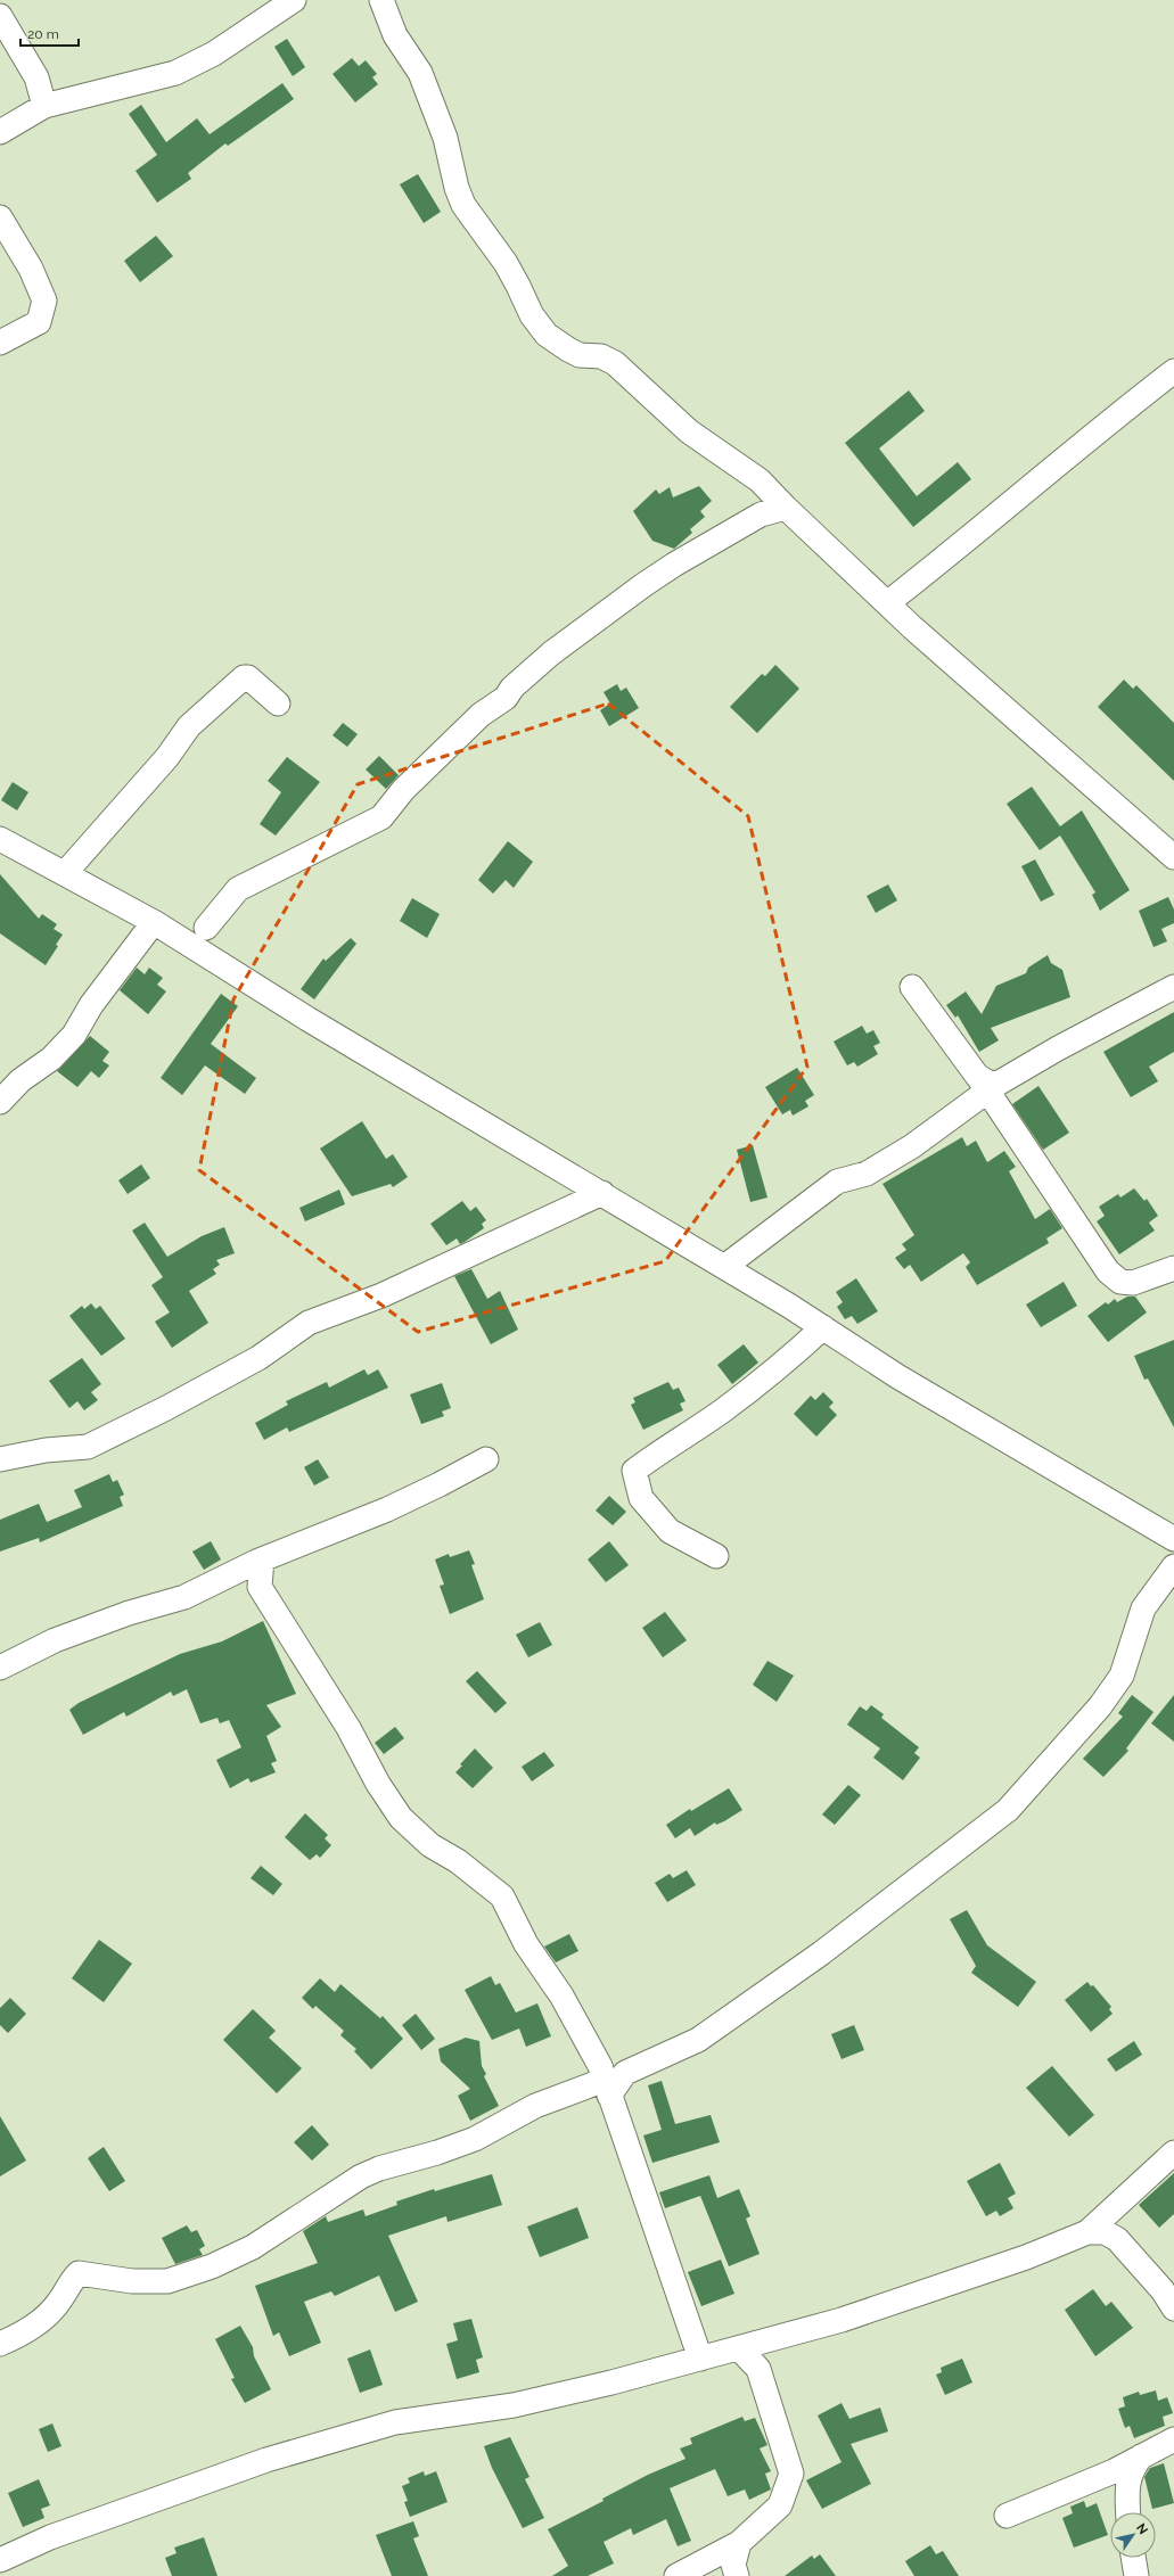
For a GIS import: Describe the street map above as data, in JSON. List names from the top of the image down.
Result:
{
  "scale_bar": "20 m",
  "north": "top right"
}
